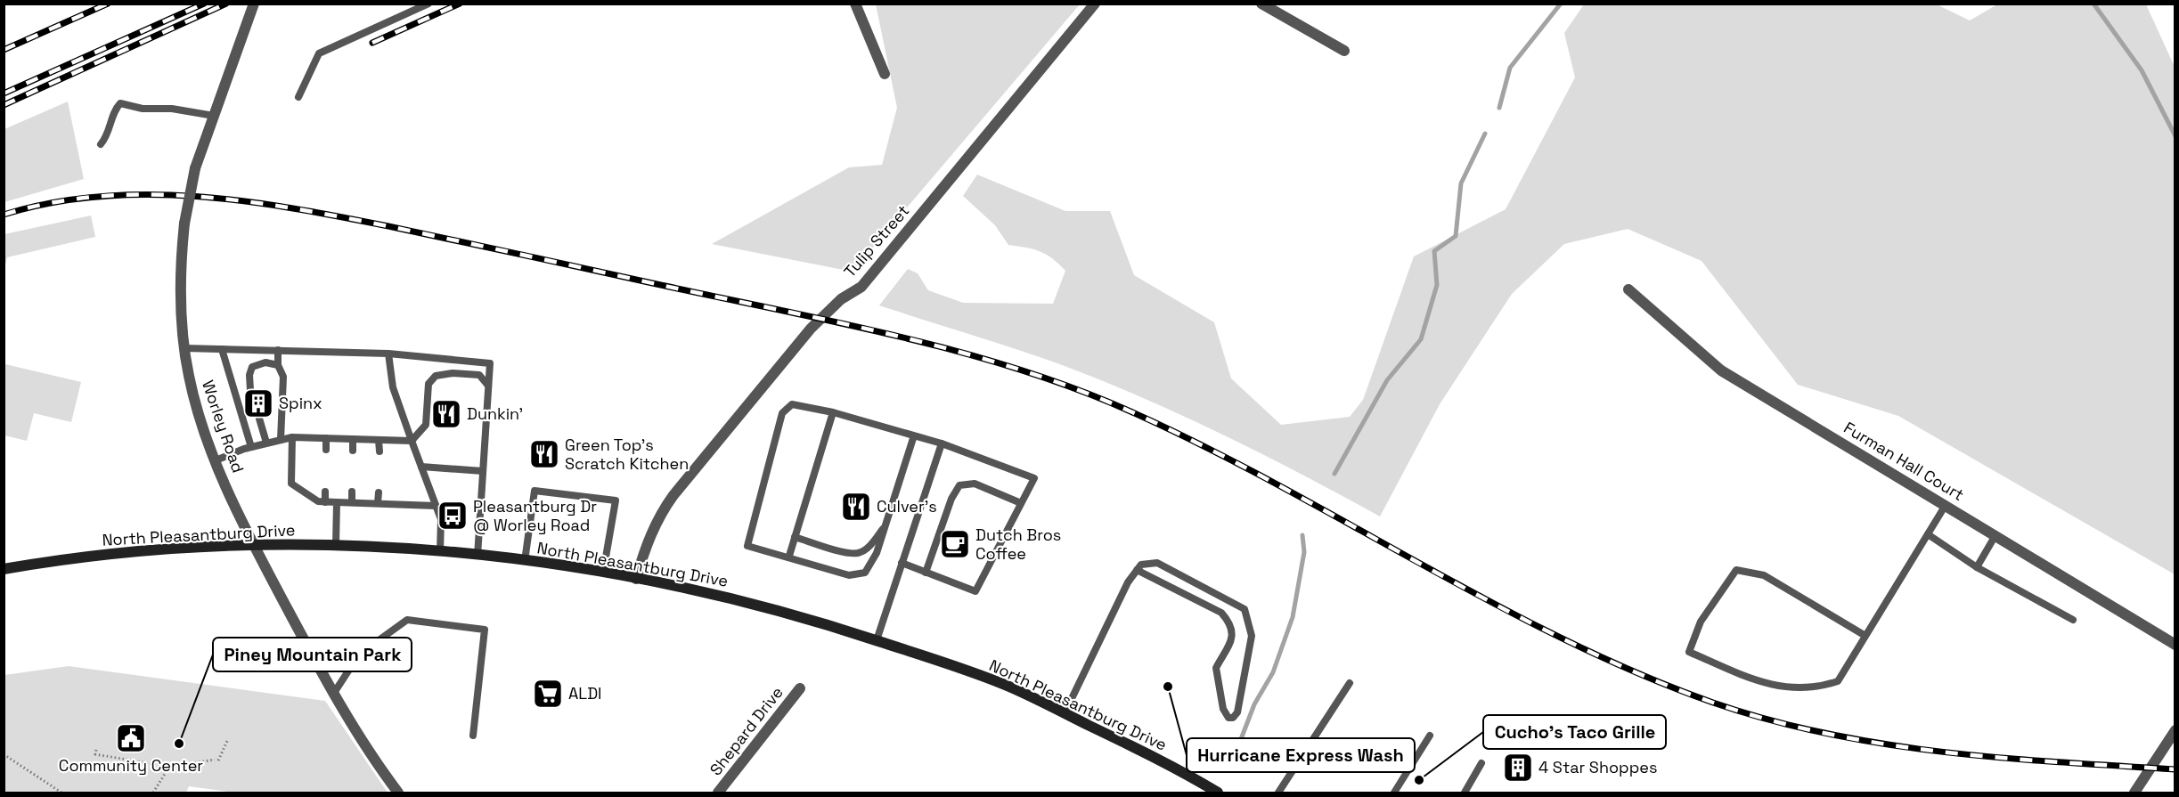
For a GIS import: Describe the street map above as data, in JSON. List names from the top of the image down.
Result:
{
  "streets": {
    "main road": ["North Pleasantburg Drive"],
    "street": [
      "Tulip Street",
      "Worley Road",
      "Furman Hall Court",
      "Shepard Drive"
    ]
  },
  "crossings": [
    ["Tulip Street", "North Pleasantburg Drive"],
    ["Worley Road", "North Pleasantburg Drive"]
  ],
  "places": {
    "building": ["Spinx", "4 Star Shoppes"],
    "restaurant": ["Dunkin'", "Green Top's Scratch Kitchen", "Culver's"],
    "bus stop": ["Pleasantburg Dr @ Worley Road"],
    "cafe": ["Dutch Bros Coffee"],
    "other": ["Hurricane Express Wash", "Piney Mountain Park", "Cucho’s Taco Grille"],
    "supermarket": ["ALDI"],
    "public building": ["Community Center"]
  }
}
